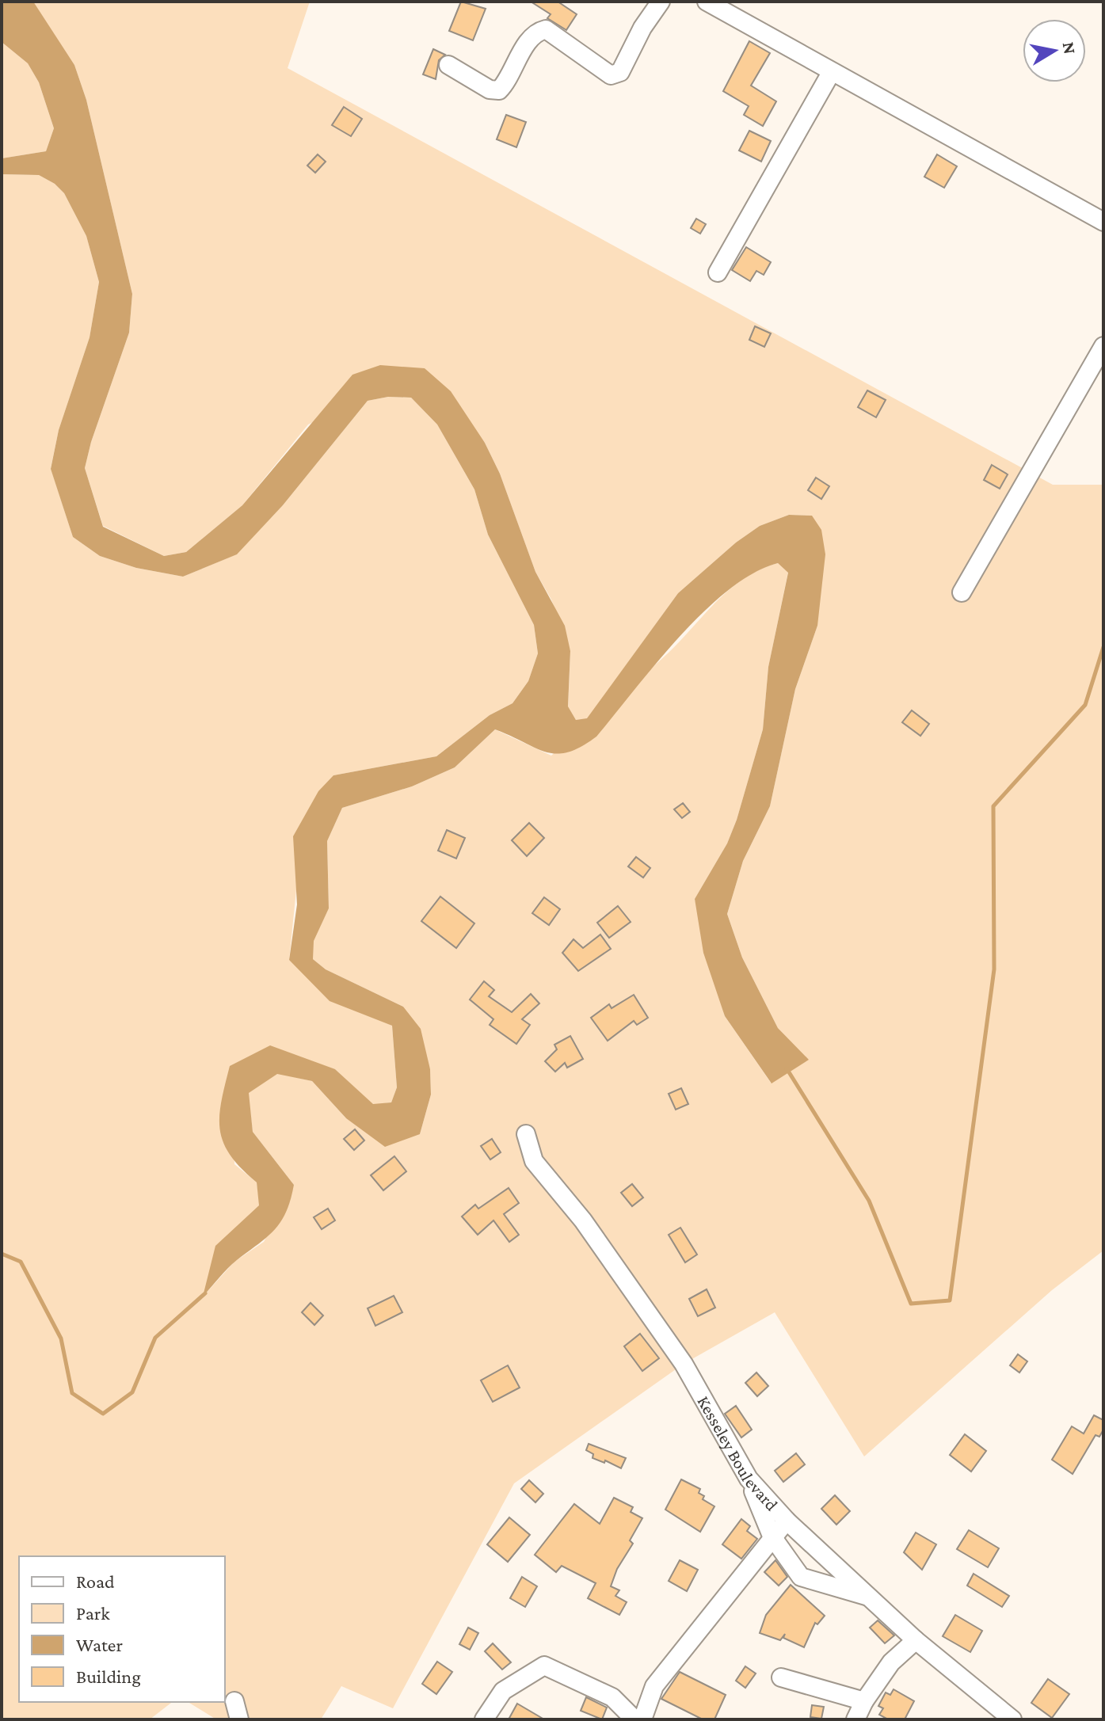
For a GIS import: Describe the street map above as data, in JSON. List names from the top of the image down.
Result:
{
  "streets": {
    "street": ["Kesseley Boulevard"]
  },
  "legend": [
    "Road",
    "Park",
    "Water",
    "Building"
  ],
  "north": "right"
}
